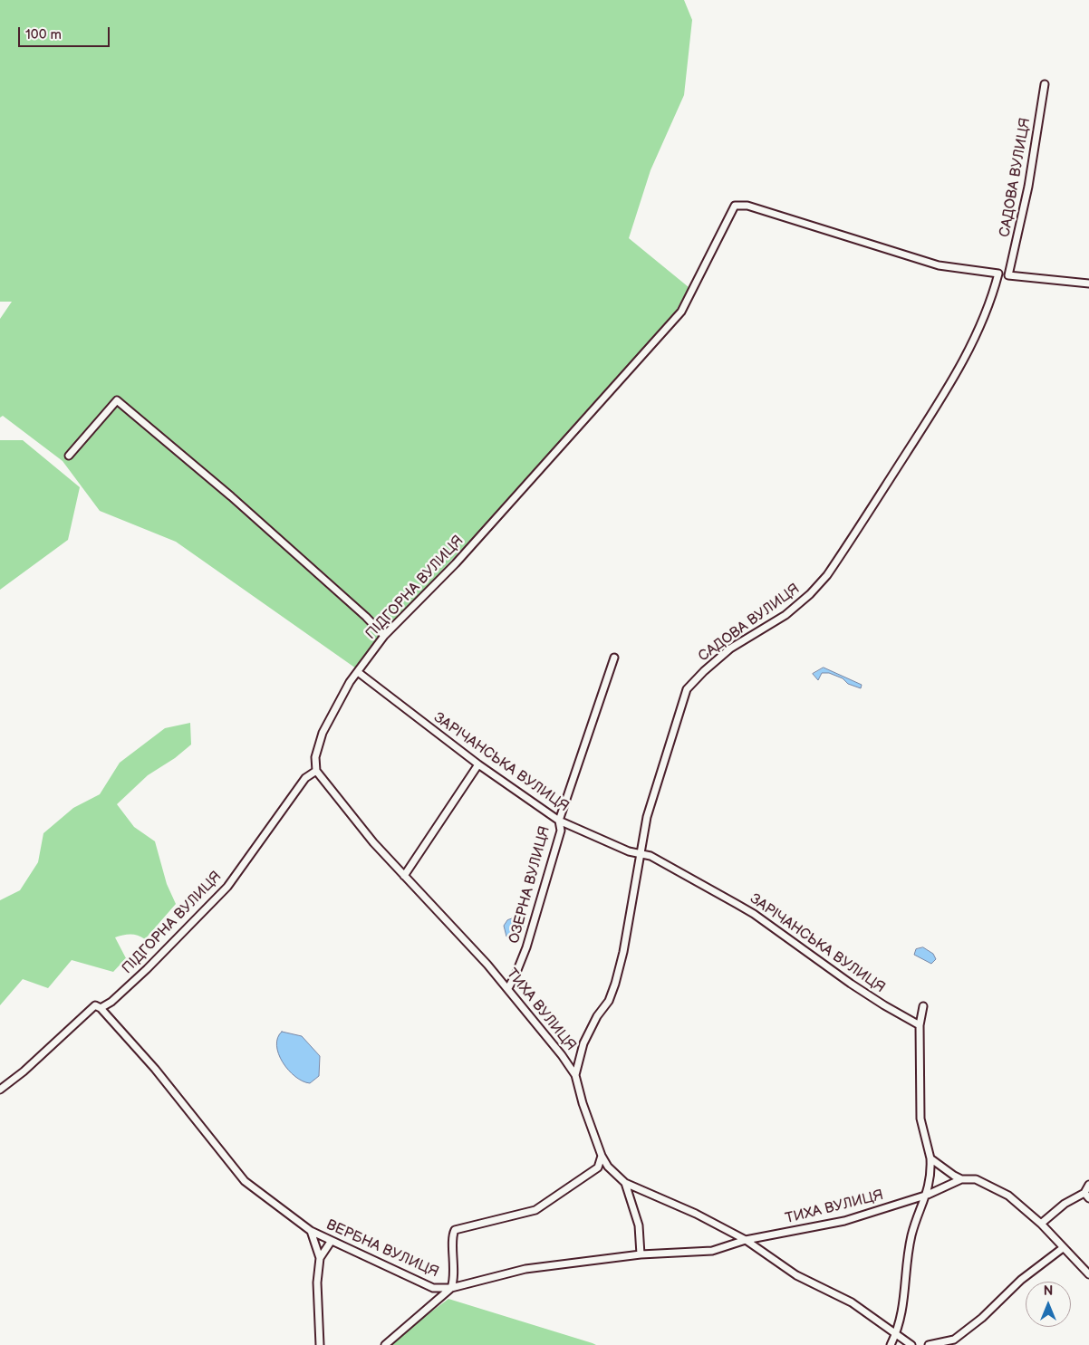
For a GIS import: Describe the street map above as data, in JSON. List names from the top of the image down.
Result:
{
  "streets": {
    "street": [
      "САДОВА ВУЛИЦЯ",
      "ПІДГОРНА ВУЛИЦЯ",
      "ЗАРІЧАНСЬКА ВУЛИЦЯ",
      "ОЗЕРНА ВУЛИЦЯ",
      "ТИХА ВУЛИЦЯ",
      "ВЕРБНА ВУЛИЦЯ"
    ]
  },
  "crossings": [
    ["САДОВА ВУЛИЦЯ", "ПІДГОРНА ВУЛИЦЯ"],
    ["САДОВА ВУЛИЦЯ", "ЗАРІЧАНСЬКА ВУЛИЦЯ"],
    ["САДОВА ВУЛИЦЯ", "ТИХА ВУЛИЦЯ"],
    ["ПІДГОРНА ВУЛИЦЯ", "ЗАРІЧАНСЬКА ВУЛИЦЯ"],
    ["ПІДГОРНА ВУЛИЦЯ", "ТИХА ВУЛИЦЯ"],
    ["ПІДГОРНА ВУЛИЦЯ", "ВЕРБНА ВУЛИЦЯ"],
    ["ЗАРІЧАНСЬКА ВУЛИЦЯ", "ОЗЕРНА ВУЛИЦЯ"],
    ["ОЗЕРНА ВУЛИЦЯ", "ТИХА ВУЛИЦЯ"],
    ["ТИХА ВУЛИЦЯ", "ВЕРБНА ВУЛИЦЯ"]
  ],
  "scale_bar": "100 m",
  "north": "top"
}
